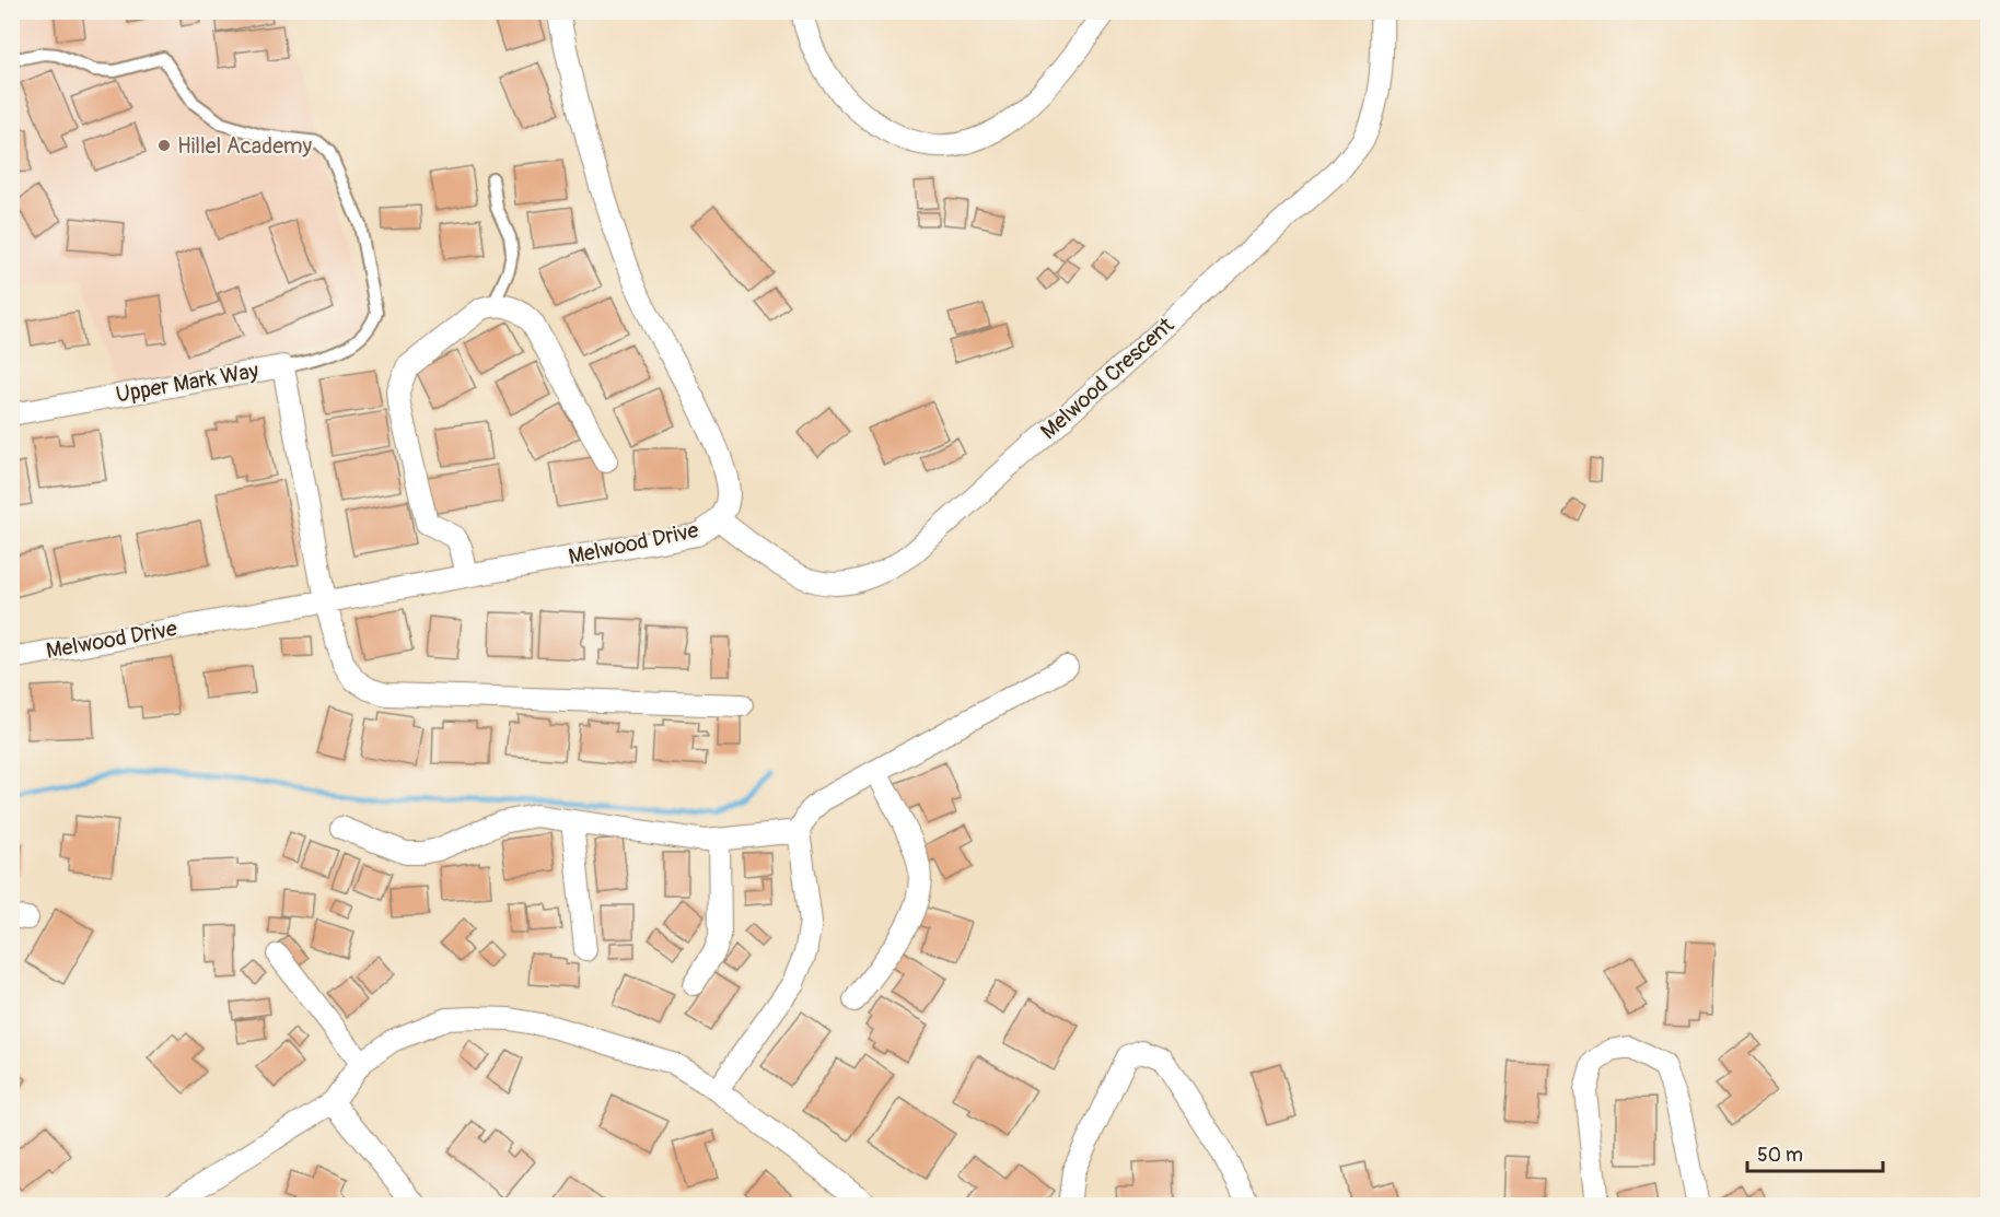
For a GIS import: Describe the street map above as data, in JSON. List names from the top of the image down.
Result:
{
  "streets": {
    "street": ["Melwood Crescent", "Upper Mark Way", "Melwood Drive"]
  },
  "crossings": [
    ["Melwood Crescent", "Melwood Drive"],
    ["Upper Mark Way", "Melwood Drive"]
  ],
  "places": ["Hillel Academy"],
  "scale_bar": "50 m"
}
